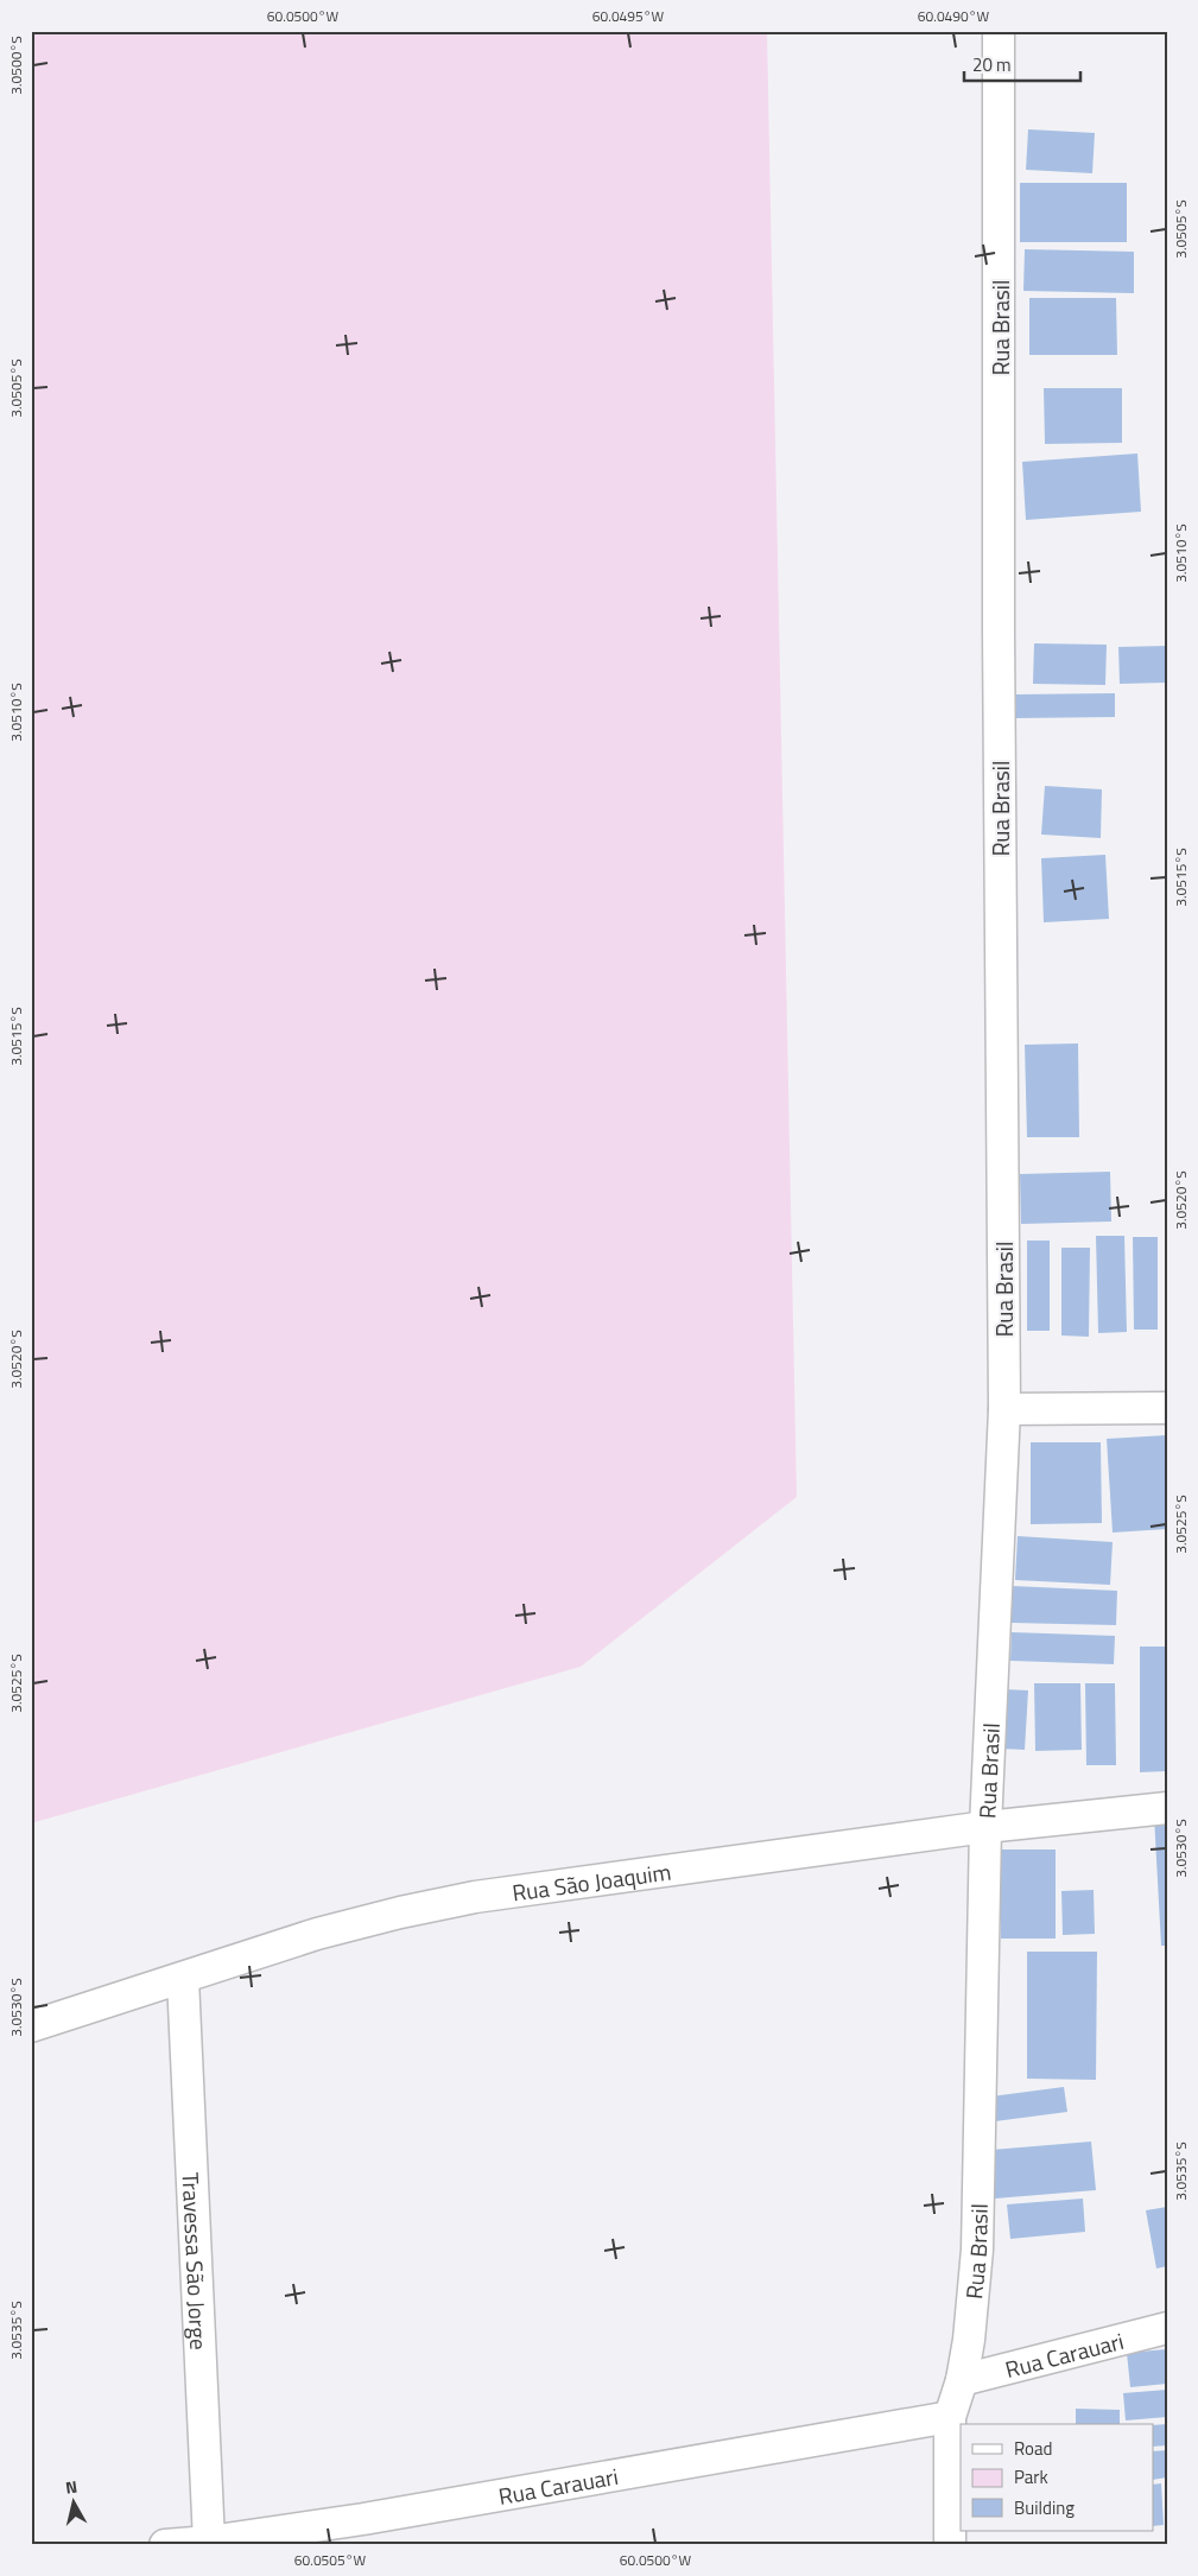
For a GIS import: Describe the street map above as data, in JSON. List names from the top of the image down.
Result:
{
  "streets": {
    "street": [
      "Rua Brasil",
      "Rua São Joaquim",
      "Travessa São Jorge",
      "Rua Carauari"
    ]
  },
  "crossings": [
    ["Rua Brasil", "Rua São Joaquim"],
    ["Rua Brasil", "Rua Carauari"],
    ["Rua São Joaquim", "Travessa São Jorge"],
    ["Travessa São Jorge", "Rua Carauari"]
  ],
  "legend": ["Road", "Park", "Building"],
  "scale_bar": "20 m",
  "north": "top",
  "coordinates": [
    "60.0500°W",
    "60.0495°W",
    "60.0490°W",
    "3.0500°S",
    "3.0505°S",
    "3.0510°S",
    "3.0515°S",
    "3.0520°S",
    "3.0525°S",
    "3.0530°S",
    "3.0535°S",
    "60.0505°W"
  ]
}
